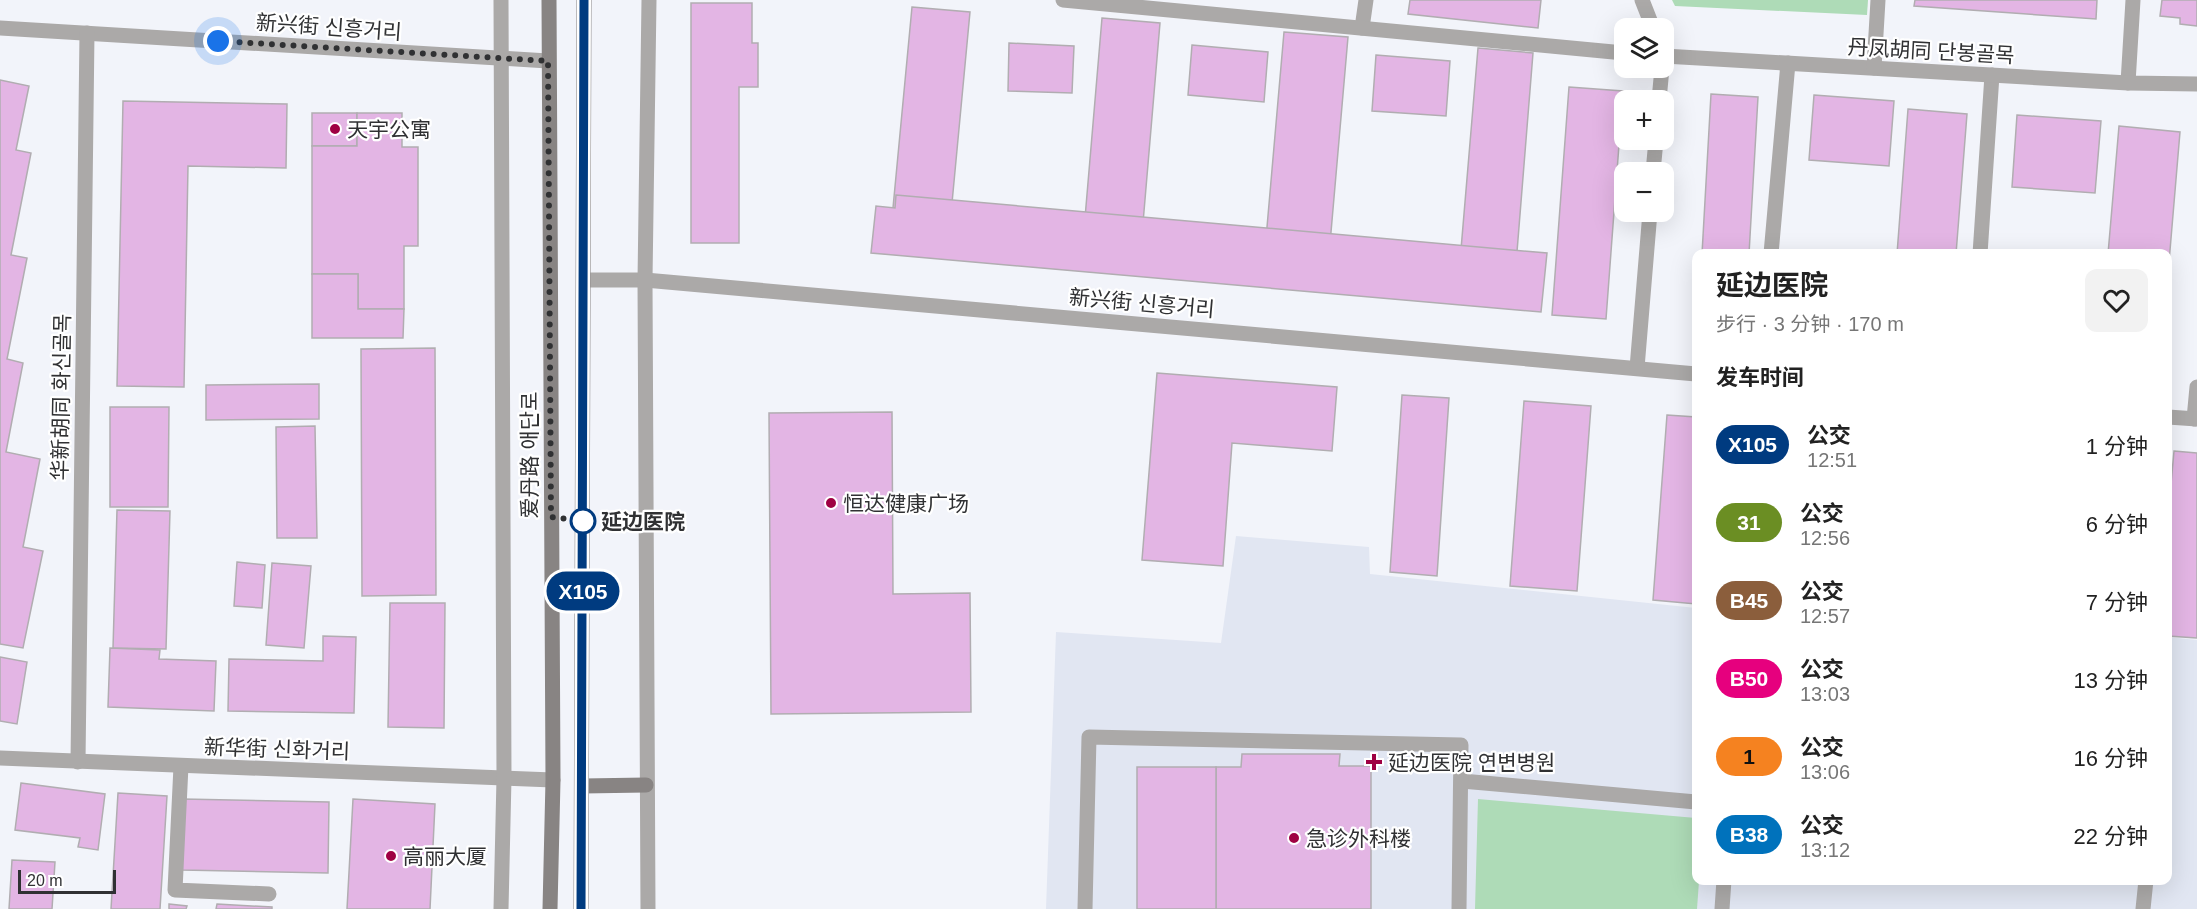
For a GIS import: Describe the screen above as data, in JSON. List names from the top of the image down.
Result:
{
  "streets": {
    "main road": ["爱丹路 애단로"],
    "street": [
      "新兴街 신흥거리",
      "丹凤胡同 단봉골목",
      "华新胡同 화신골목",
      "新华街 신화거리"
    ]
  },
  "crossings": [
    ["新兴街 신흥거리", "华新胡同 화신골목"],
    ["新兴街 신흥거리", "爱丹路 애단로"],
    ["华新胡同 화신골목", "新华街 신화거리"],
    ["爱丹路 애단로", "新华街 신화거리"]
  ],
  "places": {
    "other": [
      "天宇公寓",
      "恒达健康广场",
      "延边医院",
      "急诊外科楼",
      "高丽大厦"
    ],
    "health": ["延边医院 연변병원"]
  },
  "lines": ["bus line X105"],
  "scale_bar": "20 m",
  "page": {
    "on_map": "X105",
    "map_buttons": ["+", "−"],
    "heading": [
      ["延边医院", "步行 · 3 分钟 · 170 m"],
      "发车时间"
    ],
    "list": [
      {
        "mark": "X105",
        "name": "公交",
        "note": "12:51",
        "value": "1 分钟"
      },
      {
        "mark": "31",
        "name": "公交",
        "note": "12:56",
        "value": "6 分钟"
      },
      {
        "mark": "B45",
        "name": "公交",
        "note": "12:57",
        "value": "7 分钟"
      },
      {
        "mark": "B50",
        "name": "公交",
        "note": "13:03",
        "value": "13 分钟"
      },
      {
        "mark": "1",
        "name": "公交",
        "note": "13:06",
        "value": "16 分钟"
      },
      {
        "mark": "B38",
        "name": "公交",
        "note": "13:12",
        "value": "22 分钟"
      }
    ],
    "scale": "20 m"
  }
}
